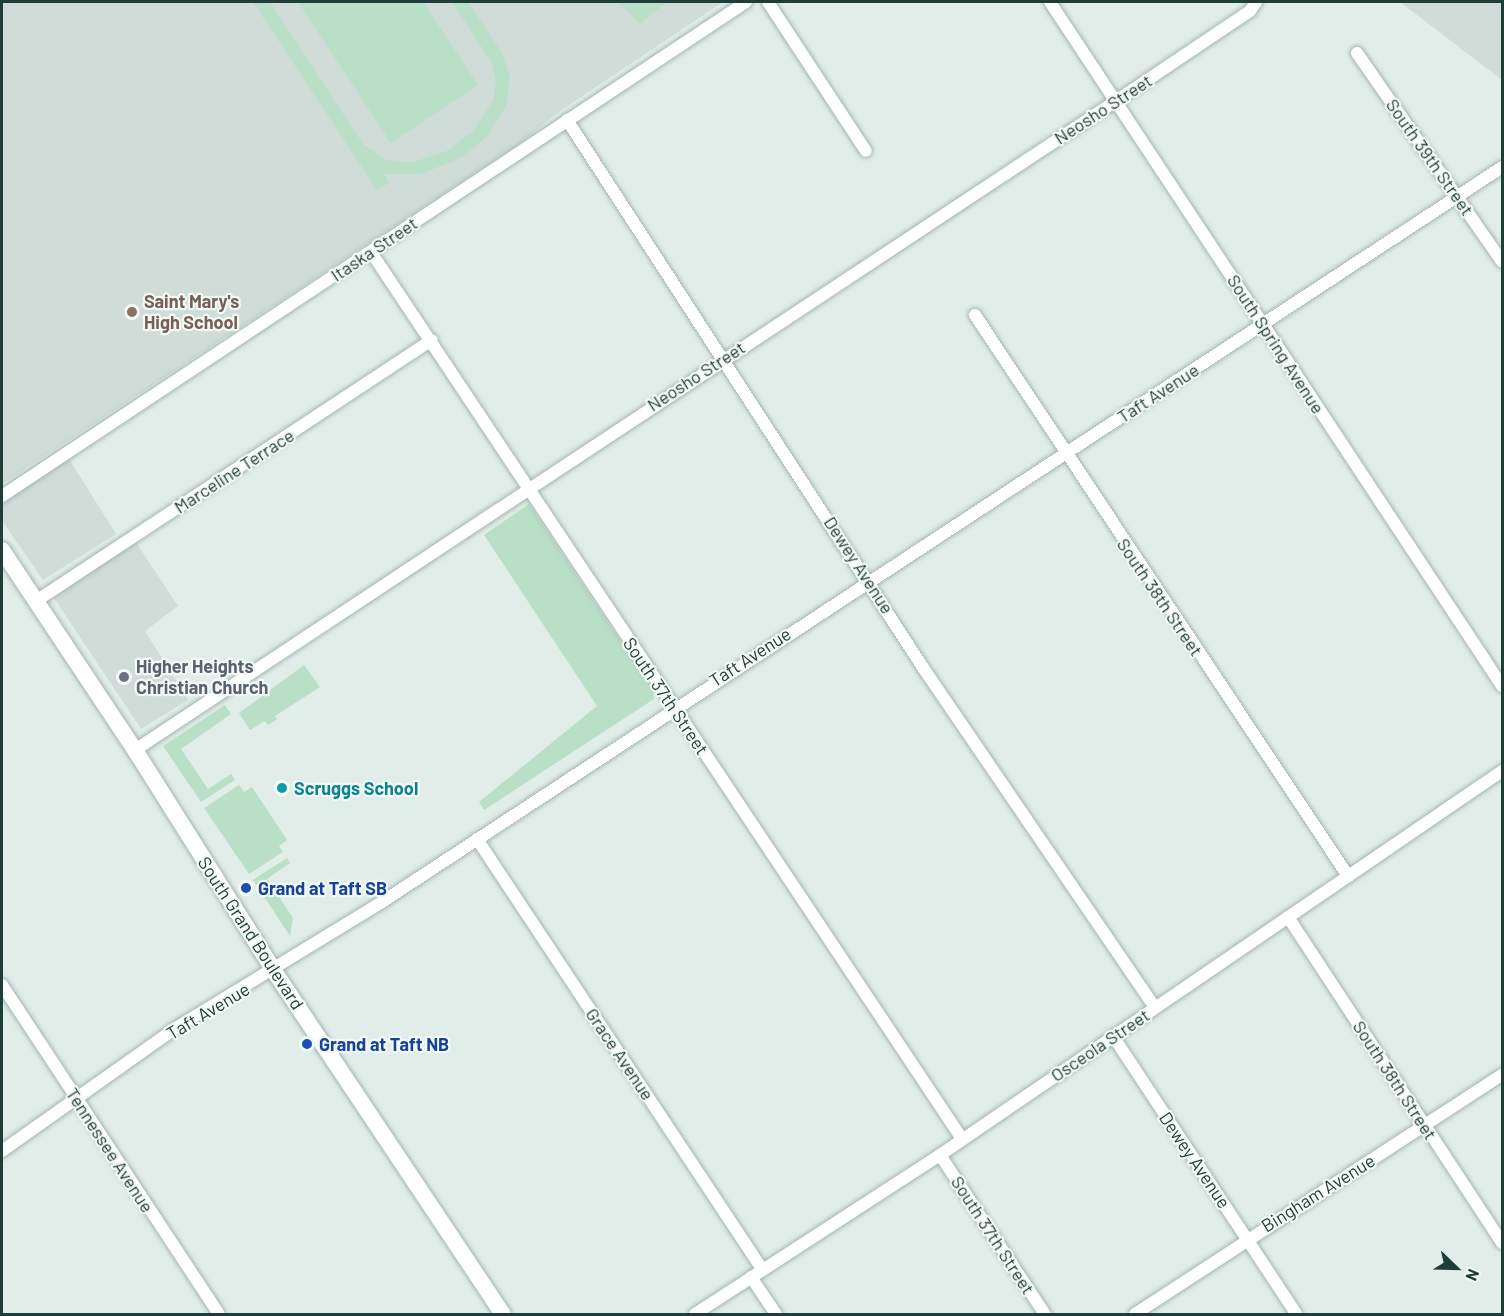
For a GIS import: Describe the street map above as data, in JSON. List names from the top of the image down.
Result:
{
  "streets": {
    "main road": ["South Grand Boulevard"],
    "street": [
      "Neosho Street",
      "South 39th Street",
      "Itaska Street",
      "South Spring Avenue",
      "Taft Avenue",
      "Marceline Terrace",
      "Dewey Avenue",
      "South 38th Street",
      "South 37th Street",
      "Osceola Street",
      "Grace Avenue",
      "Tennessee Avenue",
      "Bingham Avenue"
    ]
  },
  "crossings": [
    ["Neosho Street", "South Spring Avenue"],
    ["Neosho Street", "Dewey Avenue"],
    ["Neosho Street", "South 37th Street"],
    ["Neosho Street", "South Grand Boulevard"],
    ["South 39th Street", "Taft Avenue"],
    ["Itaska Street", "Dewey Avenue"],
    ["Itaska Street", "South 37th Street"],
    ["South Spring Avenue", "Taft Avenue"],
    ["Taft Avenue", "Dewey Avenue"],
    ["Taft Avenue", "South 38th Street"],
    ["Taft Avenue", "South 37th Street"],
    ["Taft Avenue", "South Grand Boulevard"],
    ["Taft Avenue", "Grace Avenue"],
    ["Taft Avenue", "Tennessee Avenue"],
    ["Marceline Terrace", "South 37th Street"],
    ["Marceline Terrace", "South Grand Boulevard"],
    ["Dewey Avenue", "Osceola Street"],
    ["Dewey Avenue", "Bingham Avenue"],
    ["South 38th Street", "Osceola Street"],
    ["South 38th Street", "Bingham Avenue"],
    ["South 37th Street", "Osceola Street"],
    ["Osceola Street", "Grace Avenue"]
  ],
  "places": [
    "Saint Mary's High School",
    "Higher Heights Christian Church",
    "Scruggs School",
    "Grand at Taft SB",
    "Grand at Taft NB"
  ],
  "north": "bottom right"
}
